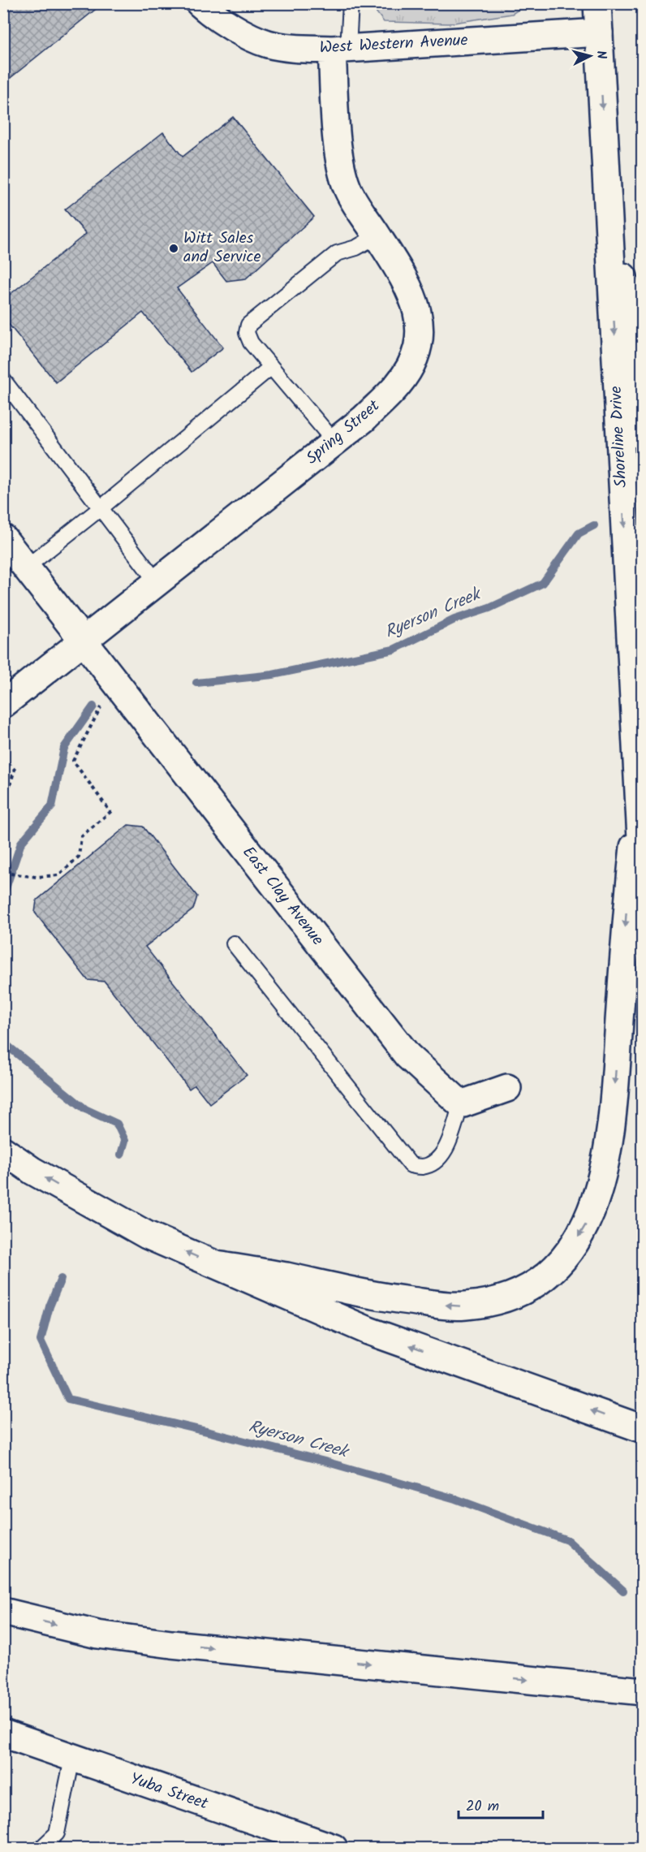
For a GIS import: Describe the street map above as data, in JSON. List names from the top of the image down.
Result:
{
  "streets": {
    "main road": [
      "West Western Avenue",
      "Spring Street",
      "Shoreline Drive",
      "East Clay Avenue",
      "Yuba Street"
    ]
  },
  "crossings": [
    ["West Western Avenue", "Spring Street"],
    ["West Western Avenue", "Shoreline Drive"],
    ["Spring Street", "East Clay Avenue"]
  ],
  "one_way": ["Shoreline Drive"],
  "water": ["Ryerson Creek"],
  "places": ["Witt Sales and Service"],
  "scale_bar": "20 m",
  "north": "right"
}
